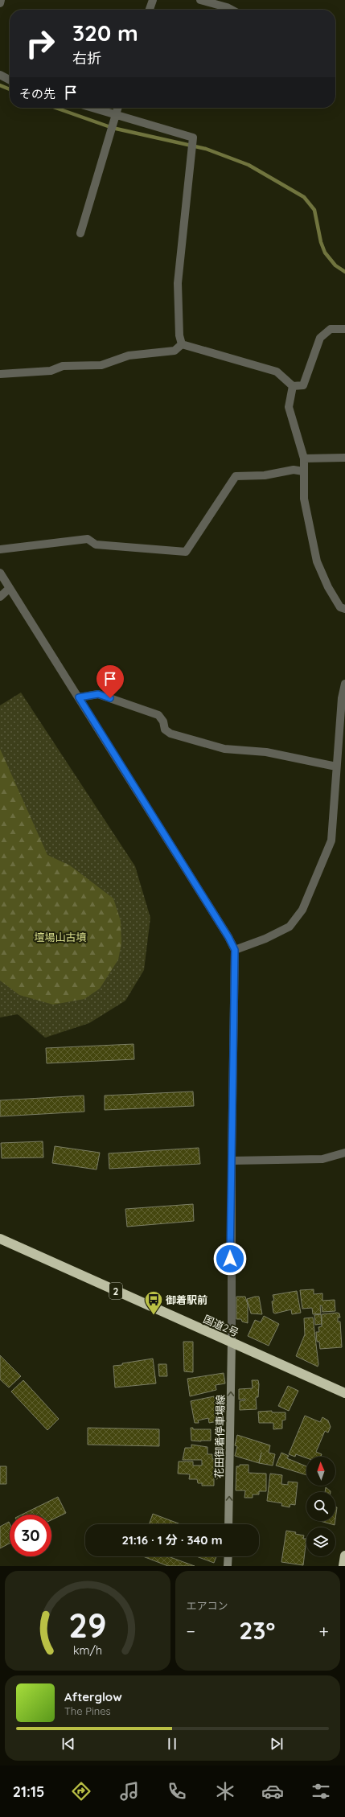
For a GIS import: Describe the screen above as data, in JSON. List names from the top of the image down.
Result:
{
  "streets": {
    "highway": ["2", "国道2号"],
    "main road": ["花田御着停車場線"]
  },
  "crossings": [
    ["国道2号", "花田御着停車場線"]
  ],
  "one_way": ["花田御着停車場線"],
  "parks": ["壇場山古墳"],
  "places": {
    "bus stop": ["御着駅前"]
  },
  "north": "top",
  "page": {
    "turn": ["320 m", "右折"],
    "then": "その先",
    "limit": "30",
    "trip": "21:16 · 1 分 · 340 m",
    "tile": "エアコン",
    "heat": ["−", "23°", "+"],
    "song": ["Afterglow", "The Pines"],
    "tabs": "21:15",
    "gauge": ["29", "km/h"]
  }
}
